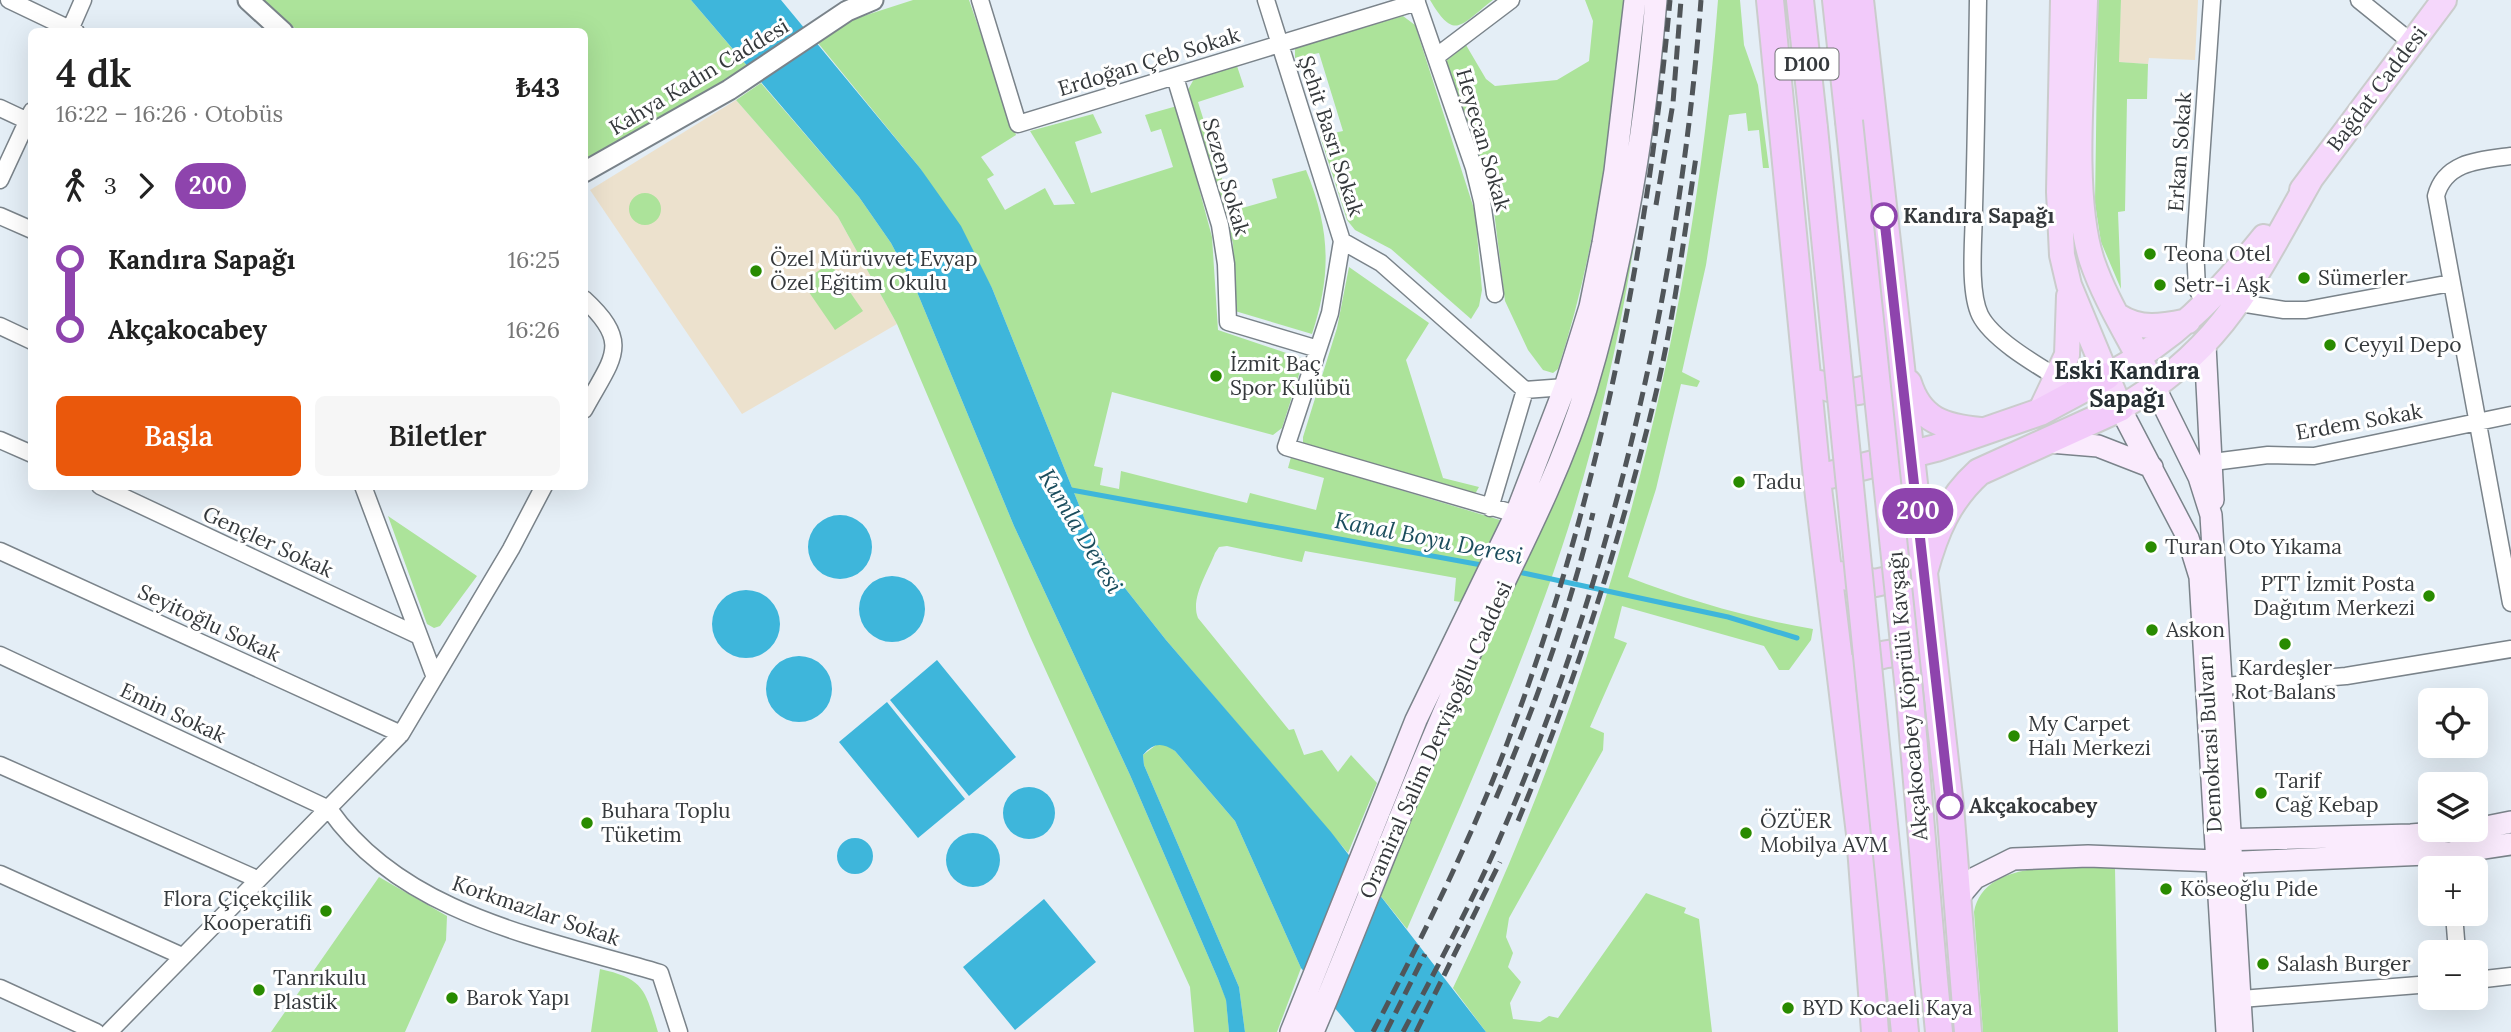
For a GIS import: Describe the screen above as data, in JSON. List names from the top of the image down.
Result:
{
  "streets": {
    "highway": ["D100", "Akçakocabey Köprülü Kavşağı"],
    "main road": ["Bağdat Caddesi", "Oramiral Salim Dervişoğllu Caddesi", "Demokrasi Bulvarı"],
    "street": [
      "Erdoğan Çeb Sokak",
      "Kahya Kadın Caddesi",
      "Şehit Basri Sokak",
      "Heyecan Sokak",
      "Erkan Sokak",
      "Sezen Sokak",
      "Erdem Sokak",
      "Gençler Sokak",
      "Seyitoğlu Sokak",
      "Emin Sokak",
      "Korkmazlar Sokak"
    ]
  },
  "crossings": [
    ["Erdoğan Çeb Sokak", "Şehit Basri Sokak"],
    ["Erdoğan Çeb Sokak", "Heyecan Sokak"],
    ["Erdoğan Çeb Sokak", "Sezen Sokak"],
    ["Şehit Basri Sokak", "Sezen Sokak"],
    ["Erdem Sokak", "Demokrasi Bulvarı"],
    ["Emin Sokak", "Korkmazlar Sokak"]
  ],
  "districts": ["Eski Kandıra Sapağı"],
  "water": ["Kumla Deresi", "Kanal Boyu Deresi"],
  "places": [
    "Kandıra Sapağı",
    "Teona Otel",
    "Özel Mürüvvet Evyap Özel Eğitim Okulu",
    "Sümerler",
    "Setr-i Aşk",
    "Ceyyıl Depo",
    "İzmit Baç Spor Kulübü",
    "Tadu",
    "Turan Oto Yıkama",
    "PTT İzmit Posta Dağıtım Merkezi",
    "Askon",
    "Kardeşler Rot Balans",
    "My Carpet Halı Merkezi",
    "Tarif Cağ Kebap",
    "Akçakocabey",
    "Buhara Toplu Tüketim",
    "ÖZÜER Mobilya AVM",
    "Köseoğlu Pide",
    "Flora Çiçekçilik Kooperatifi",
    "Salash Burger",
    "Tanrıkulu Plastik",
    "Barok Yapı",
    "BYD Kocaeli Kaya"
  ],
  "lines": ["bus line 200"],
  "page": {
    "on_map": "200",
    "heading": ["4 dk", "16:22 – 16:26 · Otobüs", "₺43"],
    "legs": ["3", "200"],
    "list": [
      {
        "name": "Kandıra Sapağı",
        "value": "16:25"
      },
      {
        "name": "Akçakocabey",
        "value": "16:26"
      }
    ],
    "buttons": ["Başla", "Biletler"],
    "map_buttons": ["+", "−"]
  }
}
